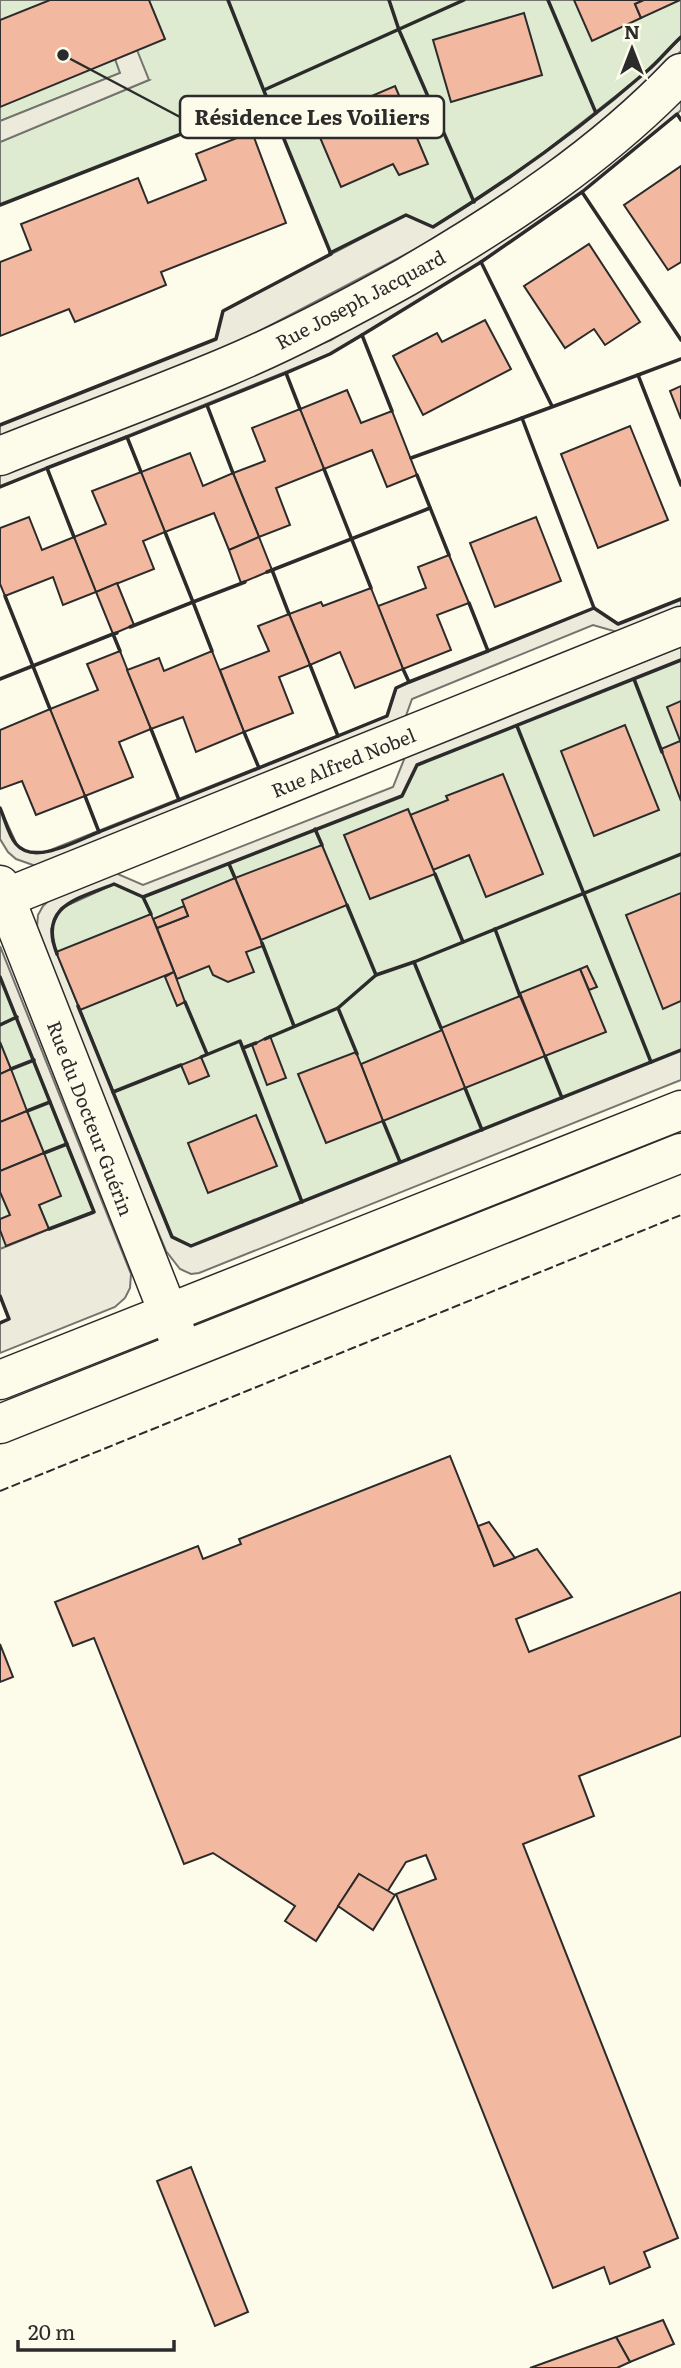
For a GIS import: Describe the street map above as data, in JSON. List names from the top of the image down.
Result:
{
  "streets": {
    "street": ["Rue Joseph Jacquard", "Rue Alfred Nobel", "Rue du Docteur Guérin"]
  },
  "crossings": [
    ["Rue Alfred Nobel", "Rue du Docteur Guérin"]
  ],
  "places": ["Résidence Les Voiliers"],
  "scale_bar": "20 m",
  "north": "top"
}
